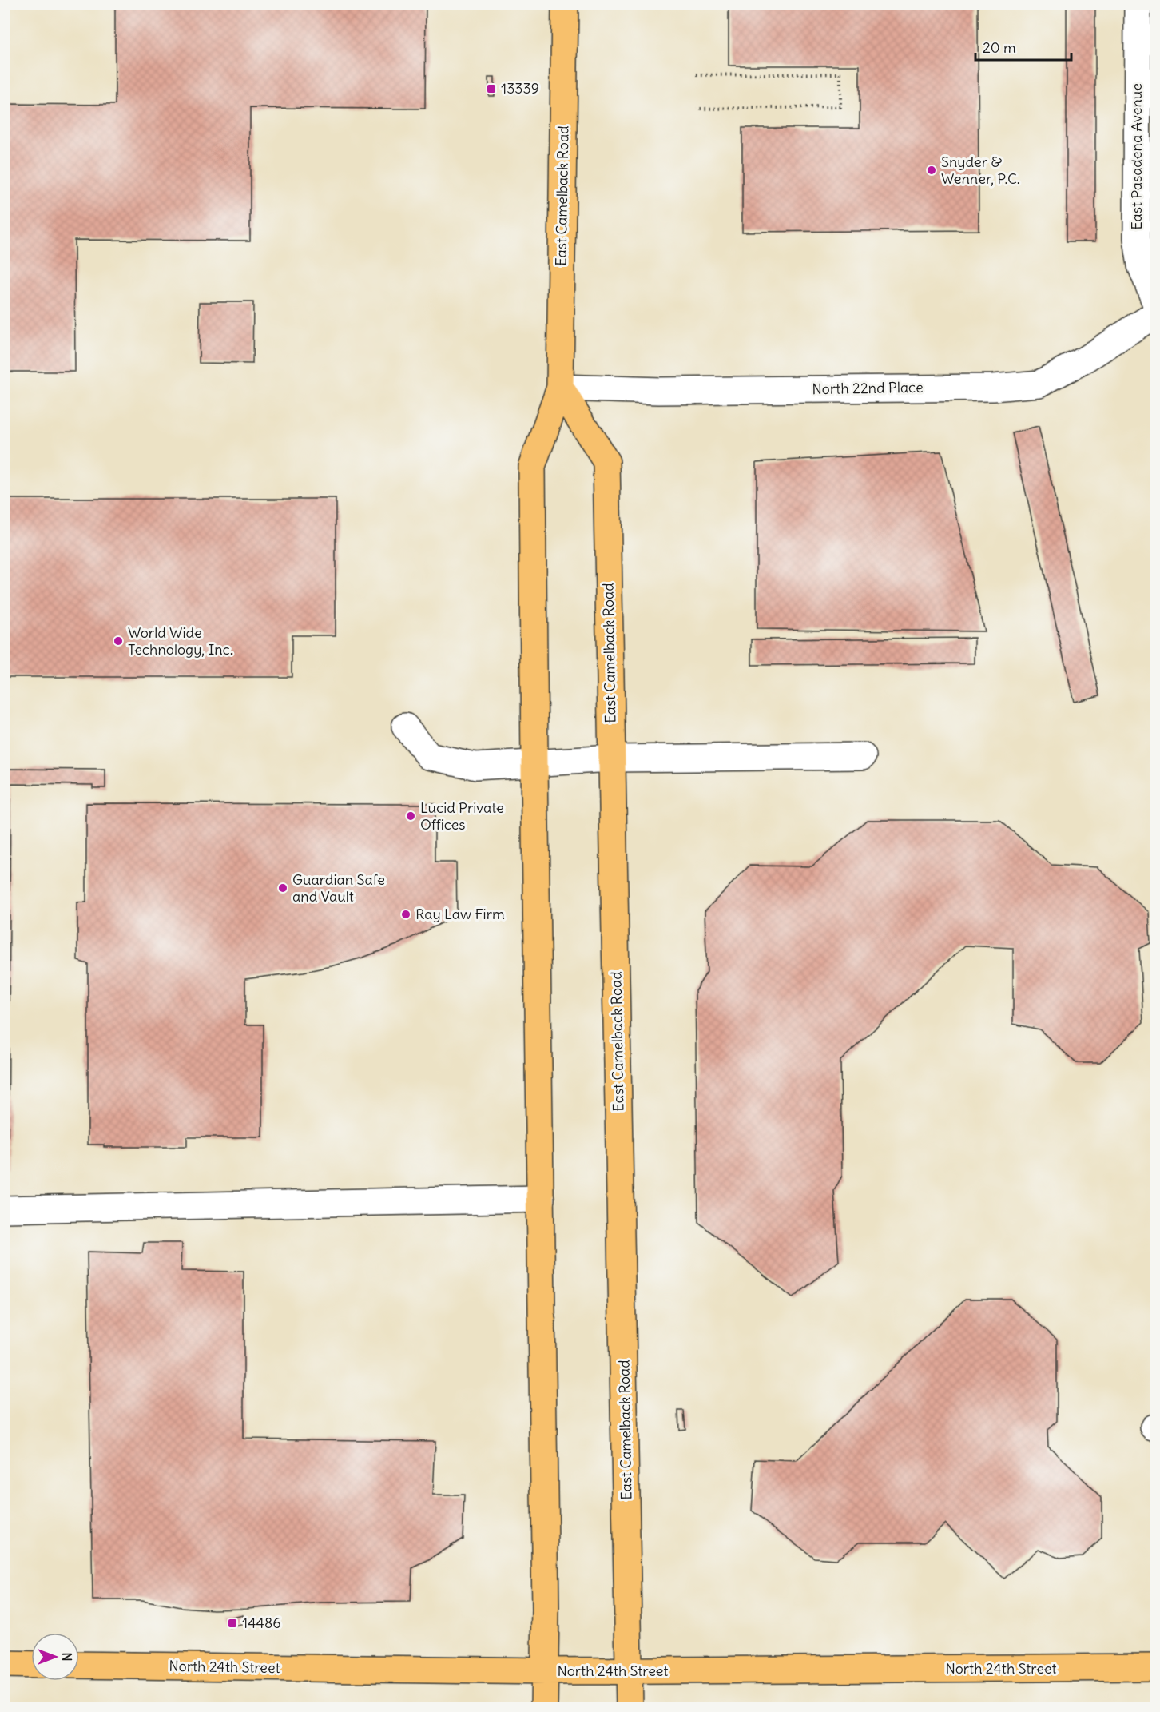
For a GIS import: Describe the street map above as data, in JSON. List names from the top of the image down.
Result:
{
  "streets": {
    "main road": ["East Camelback Road", "North 24th Street"],
    "street": ["East Pasadena Avenue", "North 22nd Place"]
  },
  "crossings": [
    ["East Camelback Road", "North 22nd Place"],
    ["East Camelback Road", "North 24th Street"]
  ],
  "places": {
    "transit": ["13339", "14486"],
    "other": [
      "Snyder & Wenner, P.C.",
      "World Wide Technology, Inc.",
      "Lucid Private Offices",
      "Guardian Safe and Vault",
      "Ray Law Firm"
    ]
  },
  "scale_bar": "20 m",
  "north": "right"
}
